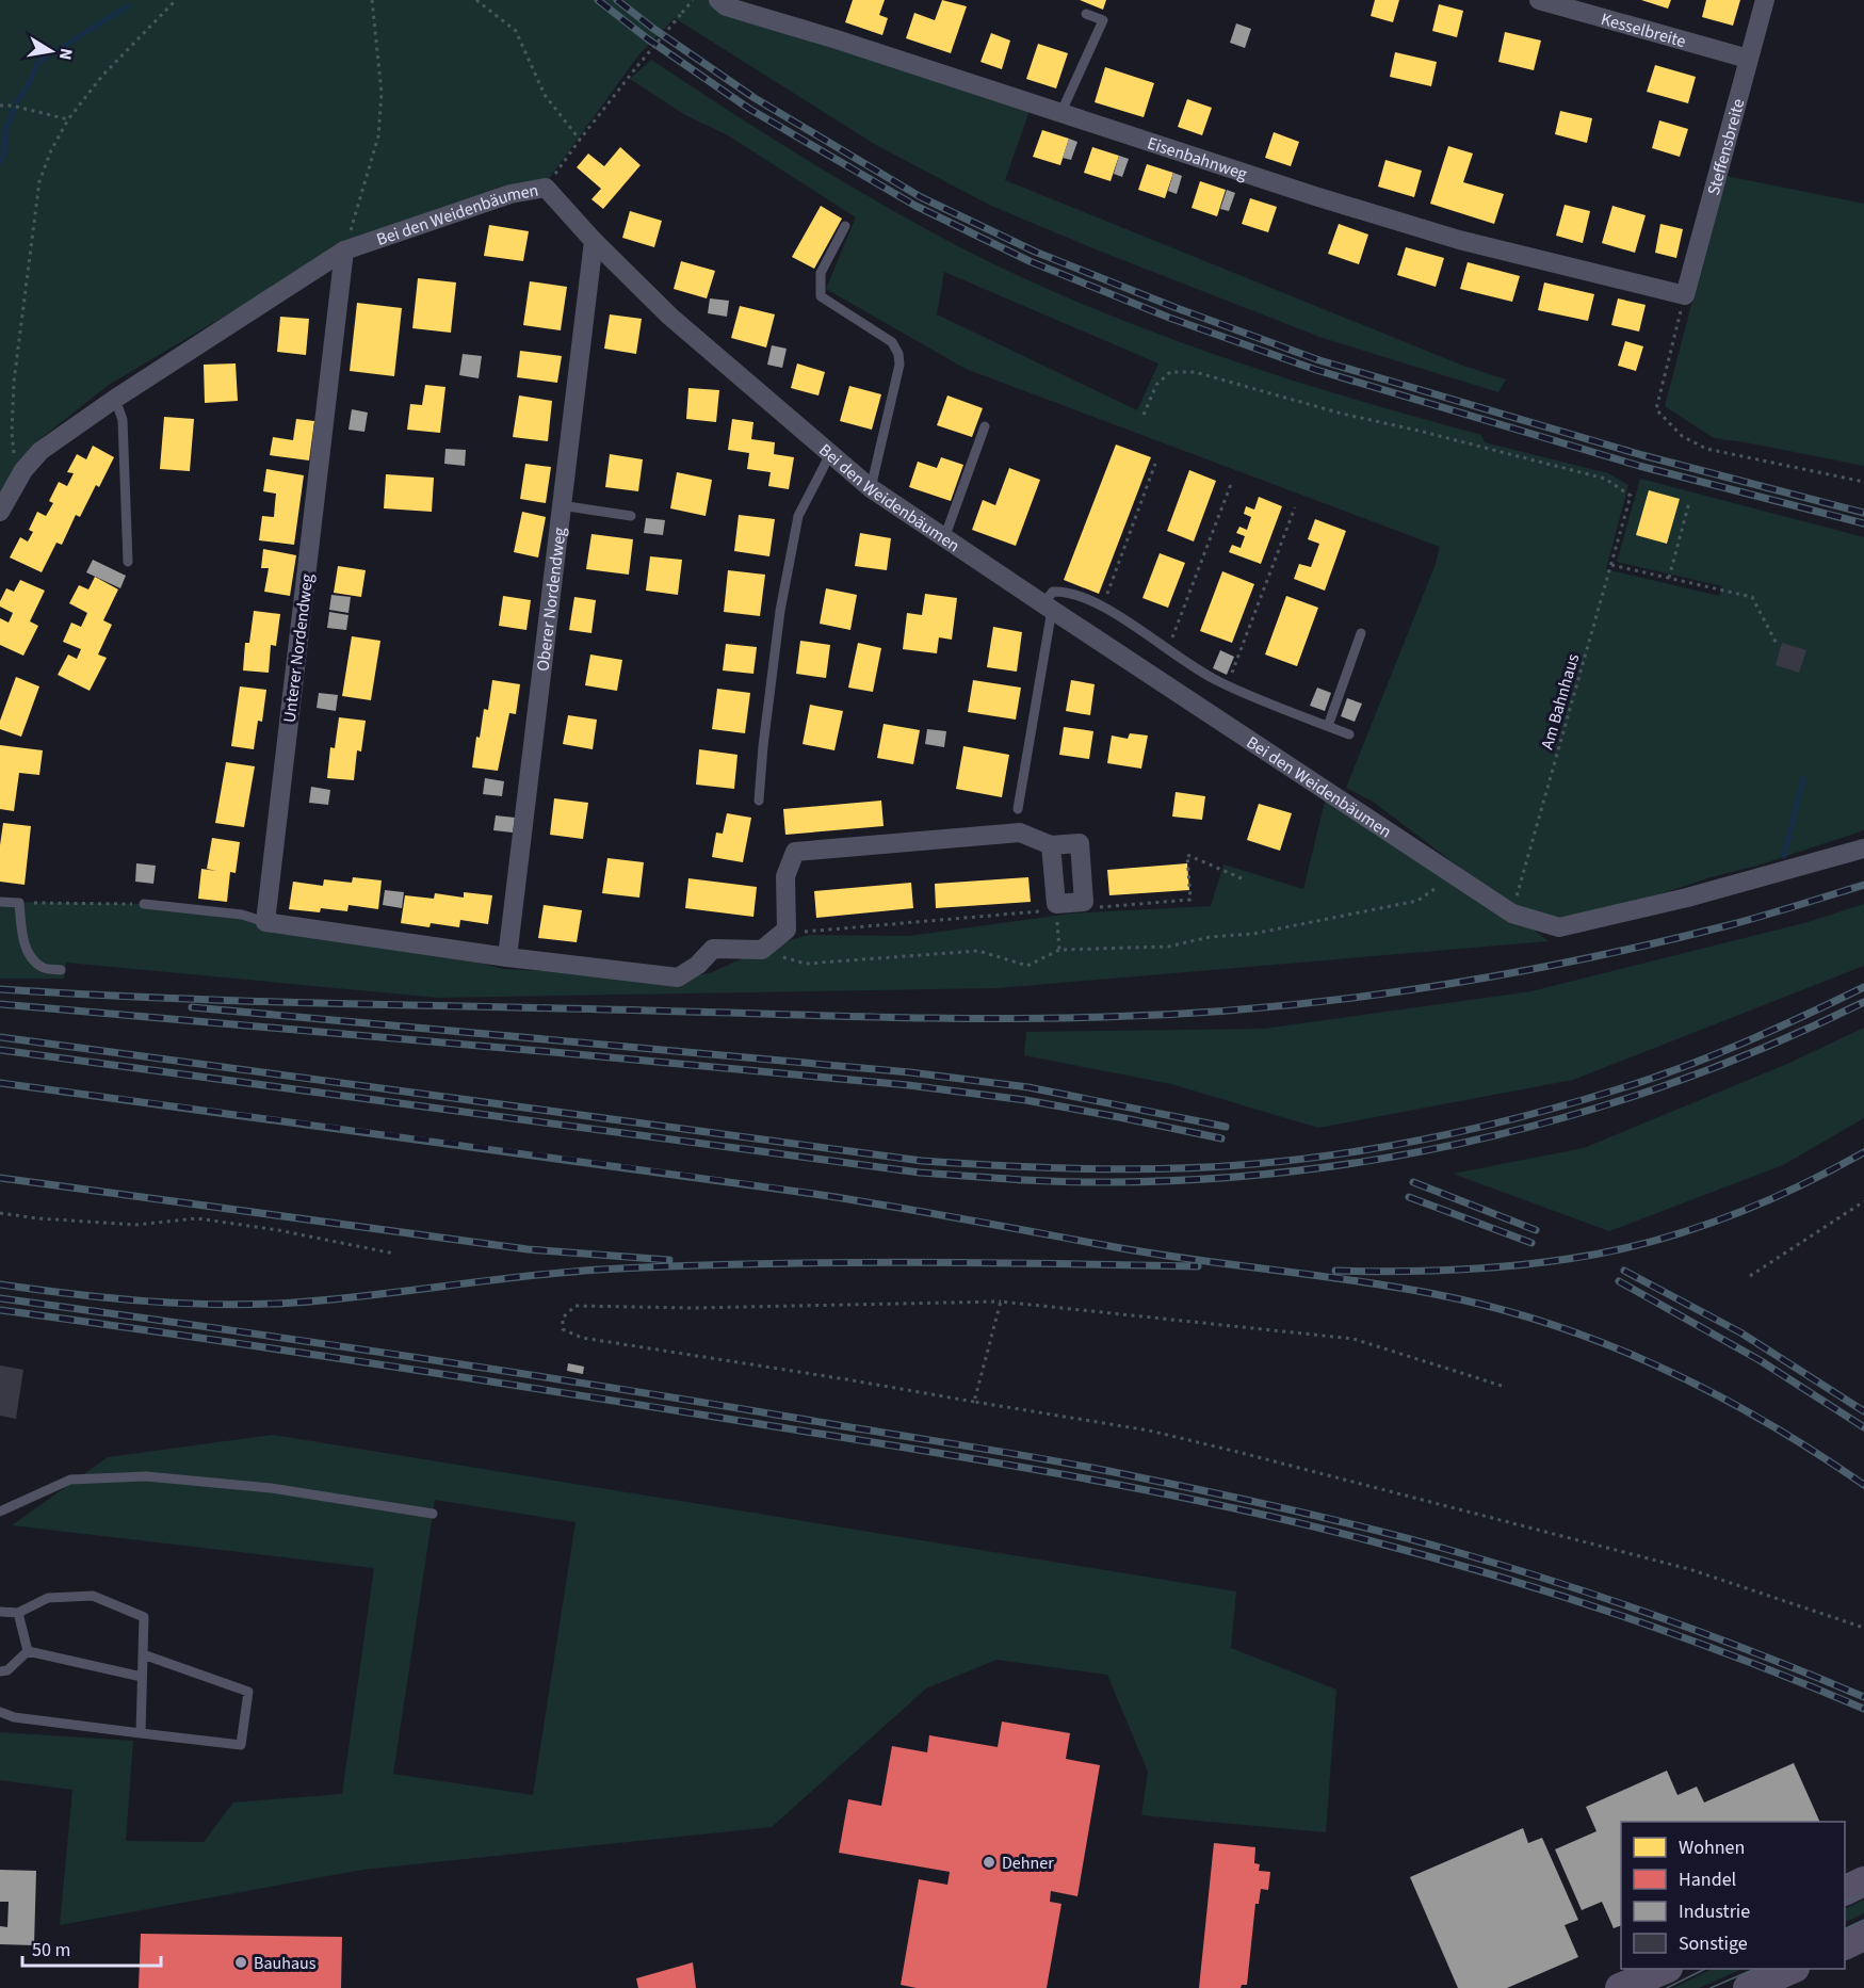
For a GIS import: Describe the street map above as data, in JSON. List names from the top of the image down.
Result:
{
  "streets": {
    "street": [
      "Kesselbreite",
      "Steffensbreite",
      "Eisenbahnweg",
      "Bei den Weidenbäumen",
      "Oberer Nordendweg",
      "Unterer Nordendweg"
    ],
    "path": ["Am Bahnhaus"]
  },
  "crossings": [
    ["Kesselbreite", "Steffensbreite"],
    ["Steffensbreite", "Eisenbahnweg"],
    ["Bei den Weidenbäumen", "Oberer Nordendweg"],
    ["Bei den Weidenbäumen", "Unterer Nordendweg"],
    ["Bei den Weidenbäumen", "Am Bahnhaus"]
  ],
  "places": ["Dehner", "Bauhaus"],
  "legend": [
    "Wohnen",
    "Handel",
    "Industrie",
    "Sonstige"
  ],
  "scale_bar": "50 m",
  "north": "right"
}
